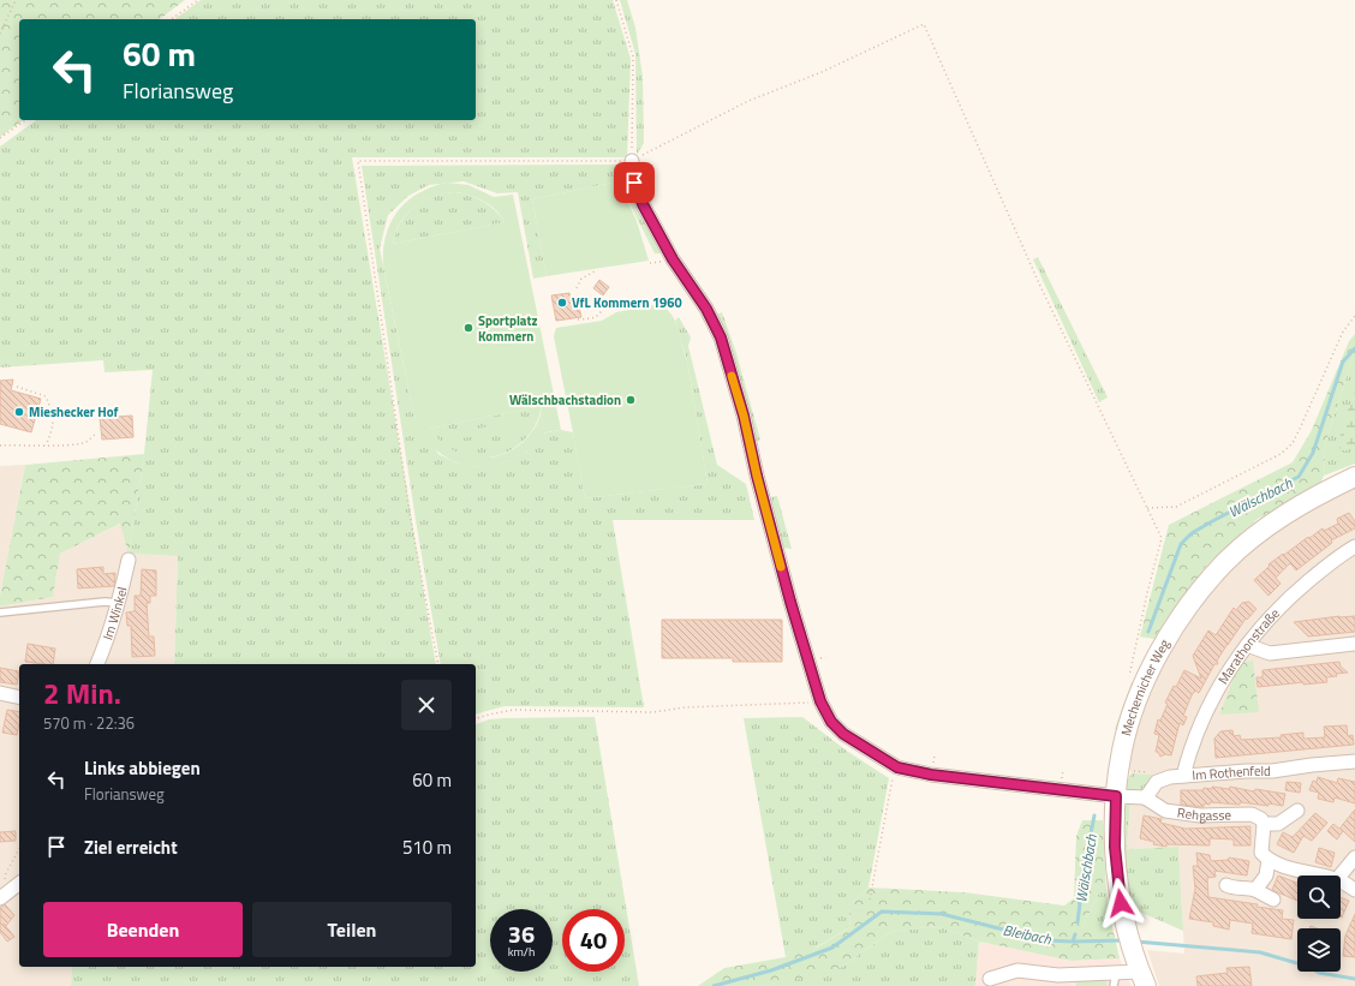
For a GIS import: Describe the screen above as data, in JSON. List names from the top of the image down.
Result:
{
  "streets": {
    "street": [
      "Im Winkel",
      "Marathonstraße",
      "Mechernicher Weg",
      "Im Rothenfeld",
      "Rehgasse"
    ]
  },
  "crossings": [
    ["Marathonstraße", "Im Rothenfeld"],
    ["Im Rothenfeld", "Rehgasse"]
  ],
  "water": ["Wälschbach", "Bleibach"],
  "places": [
    "VfL Kommern 1960",
    "Sportplatz Kommern",
    "Wälschbachstadion",
    "Mieshecker Hof"
  ],
  "page": {
    "turn": ["60 m", "Floriansweg"],
    "heading": ["2 Min.", "570 m · 22:36"],
    "list": [
      {
        "name": "Links abbiegen",
        "note": "Floriansweg",
        "value": "60 m"
      },
      {
        "name": "Ziel erreicht",
        "value": "510 m"
      }
    ],
    "buttons": ["Beenden", "Teilen"],
    "speed": "36 km/h",
    "limit": "40"
  }
}
